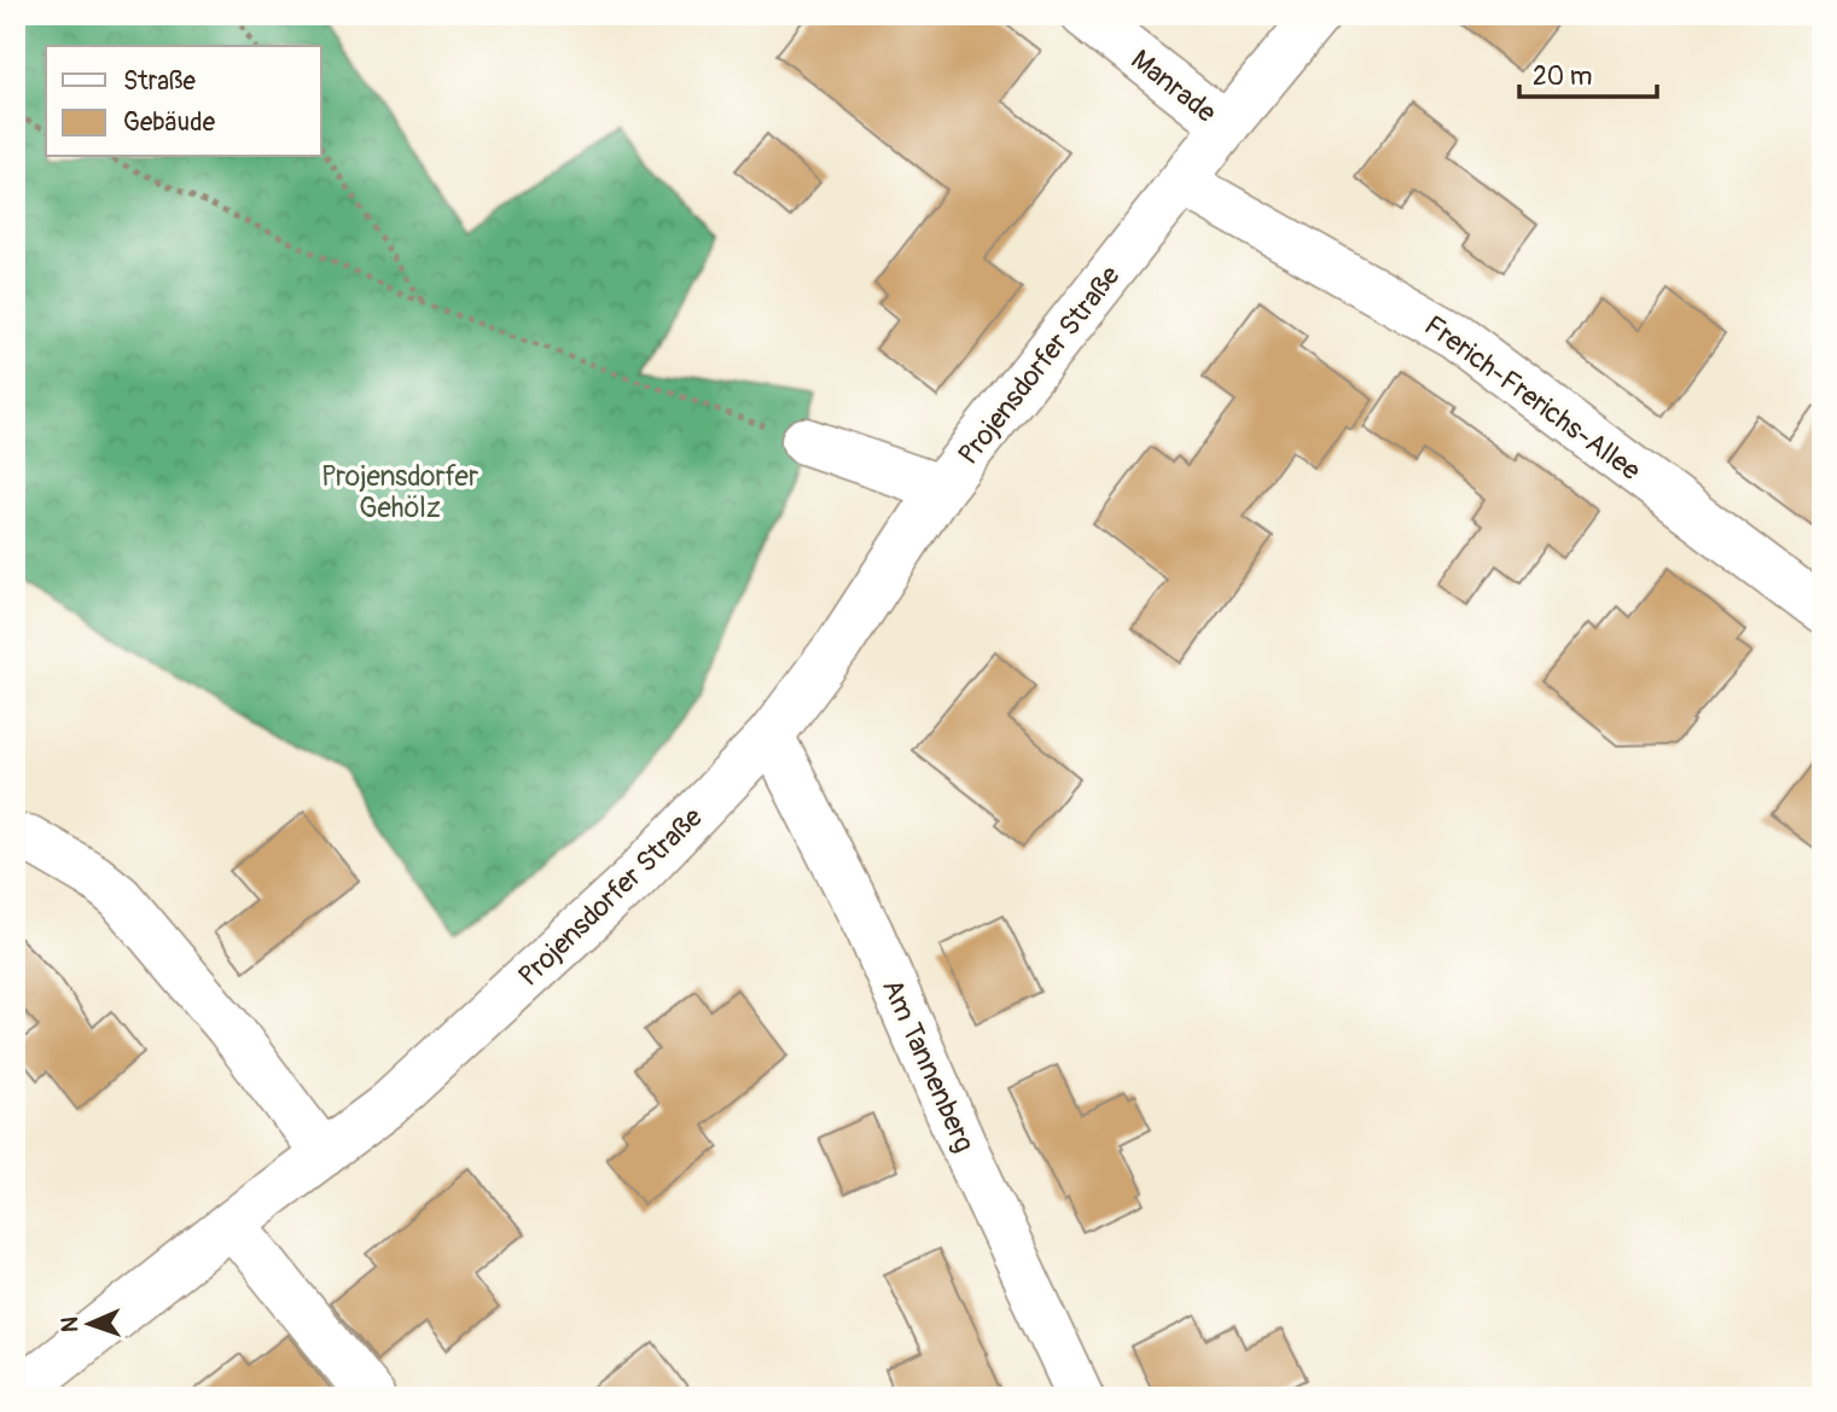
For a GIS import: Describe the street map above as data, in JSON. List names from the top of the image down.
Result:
{
  "streets": {
    "street": [
      "Manrade",
      "Projensdorfer Straße",
      "Frerich-Frerichs-Allee",
      "Am Tannenberg"
    ]
  },
  "crossings": [
    ["Manrade", "Projensdorfer Straße"],
    ["Projensdorfer Straße", "Frerich-Frerichs-Allee"],
    ["Projensdorfer Straße", "Am Tannenberg"]
  ],
  "parks": ["Projensdorfer Gehölz"],
  "legend": ["Straße", "Gebäude"],
  "scale_bar": "20 m",
  "north": "left"
}
